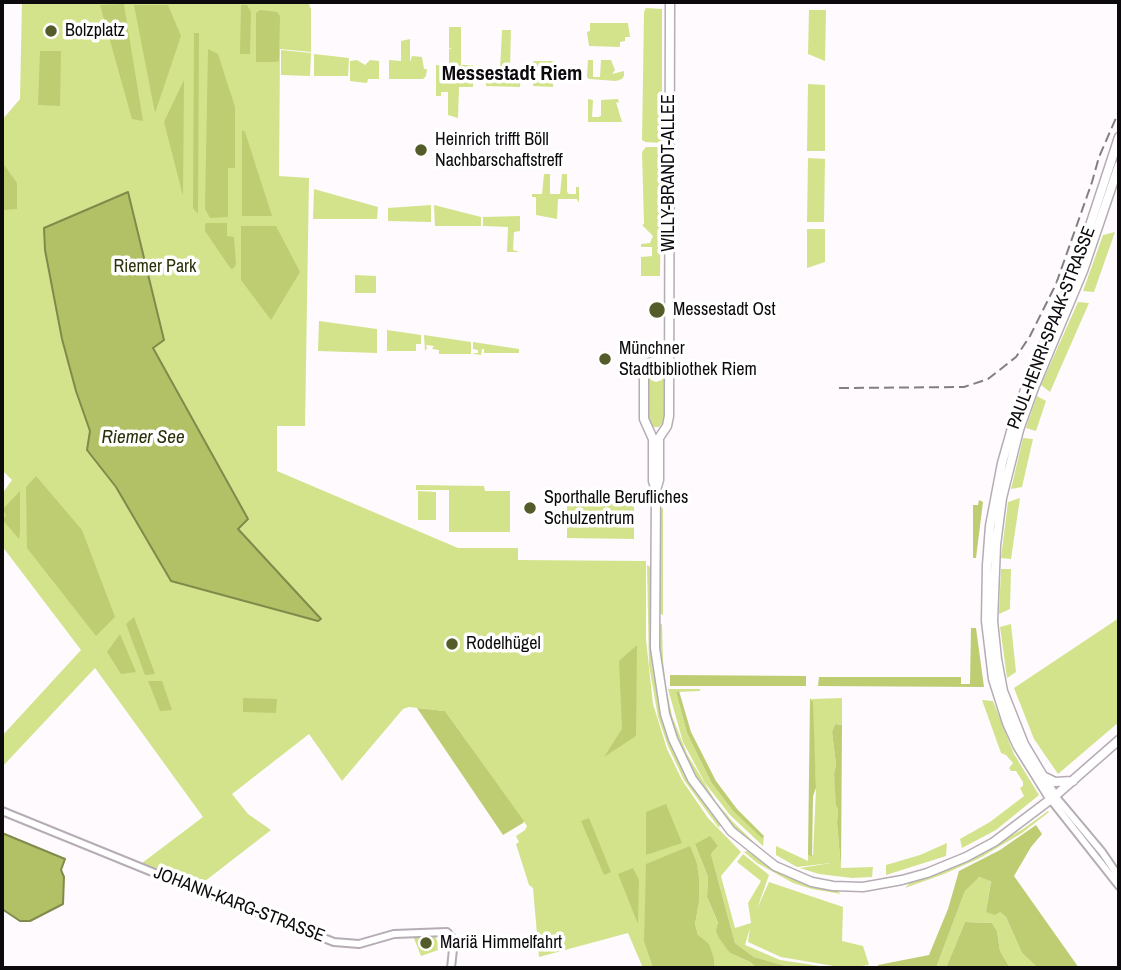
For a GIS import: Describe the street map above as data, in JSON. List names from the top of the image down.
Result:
{
  "streets": {
    "main road": ["WILLY-BRANDT-ALLEE", "PAUL-HENRI-SPAAK-STRASSE"],
    "street": ["JOHANN-KARG-STRASSE"]
  },
  "districts": ["Messestadt Riem"],
  "water": ["Riemer See"],
  "parks": ["Riemer Park"],
  "places": [
    "Bolzplatz",
    "Heinrich trifft Böll Nachbarschaftstreff",
    "Messestadt Ost",
    "Münchner Stadtbibliothek Riem",
    "Sporthalle Berufliches Schulzentrum",
    "Rodelhügel",
    "Mariä Himmelfahrt"
  ]
}
